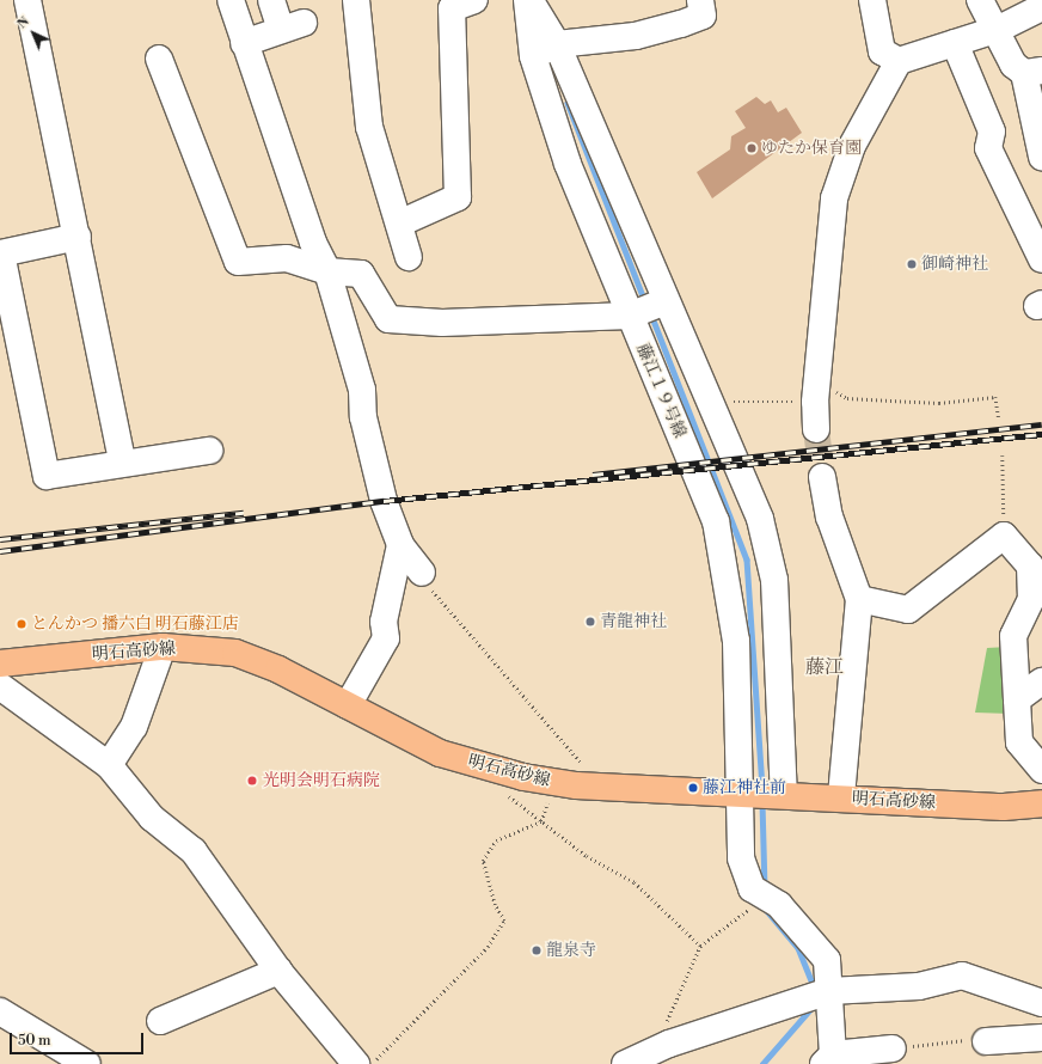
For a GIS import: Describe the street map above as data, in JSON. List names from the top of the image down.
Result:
{
  "streets": {
    "main road": ["明石高砂線"],
    "street": ["藤江１９号線"]
  },
  "crossings": [
    ["藤江１９号線", "明石高砂線"]
  ],
  "districts": ["藤江"],
  "places": [
    "ゆたか保育園",
    "御崎神社",
    "青龍神社",
    "とんかつ 播六白 明石藤江店",
    "光明会明石病院",
    "藤江神社前",
    "龍泉寺"
  ],
  "scale_bar": "50 m",
  "north": "top left"
}
